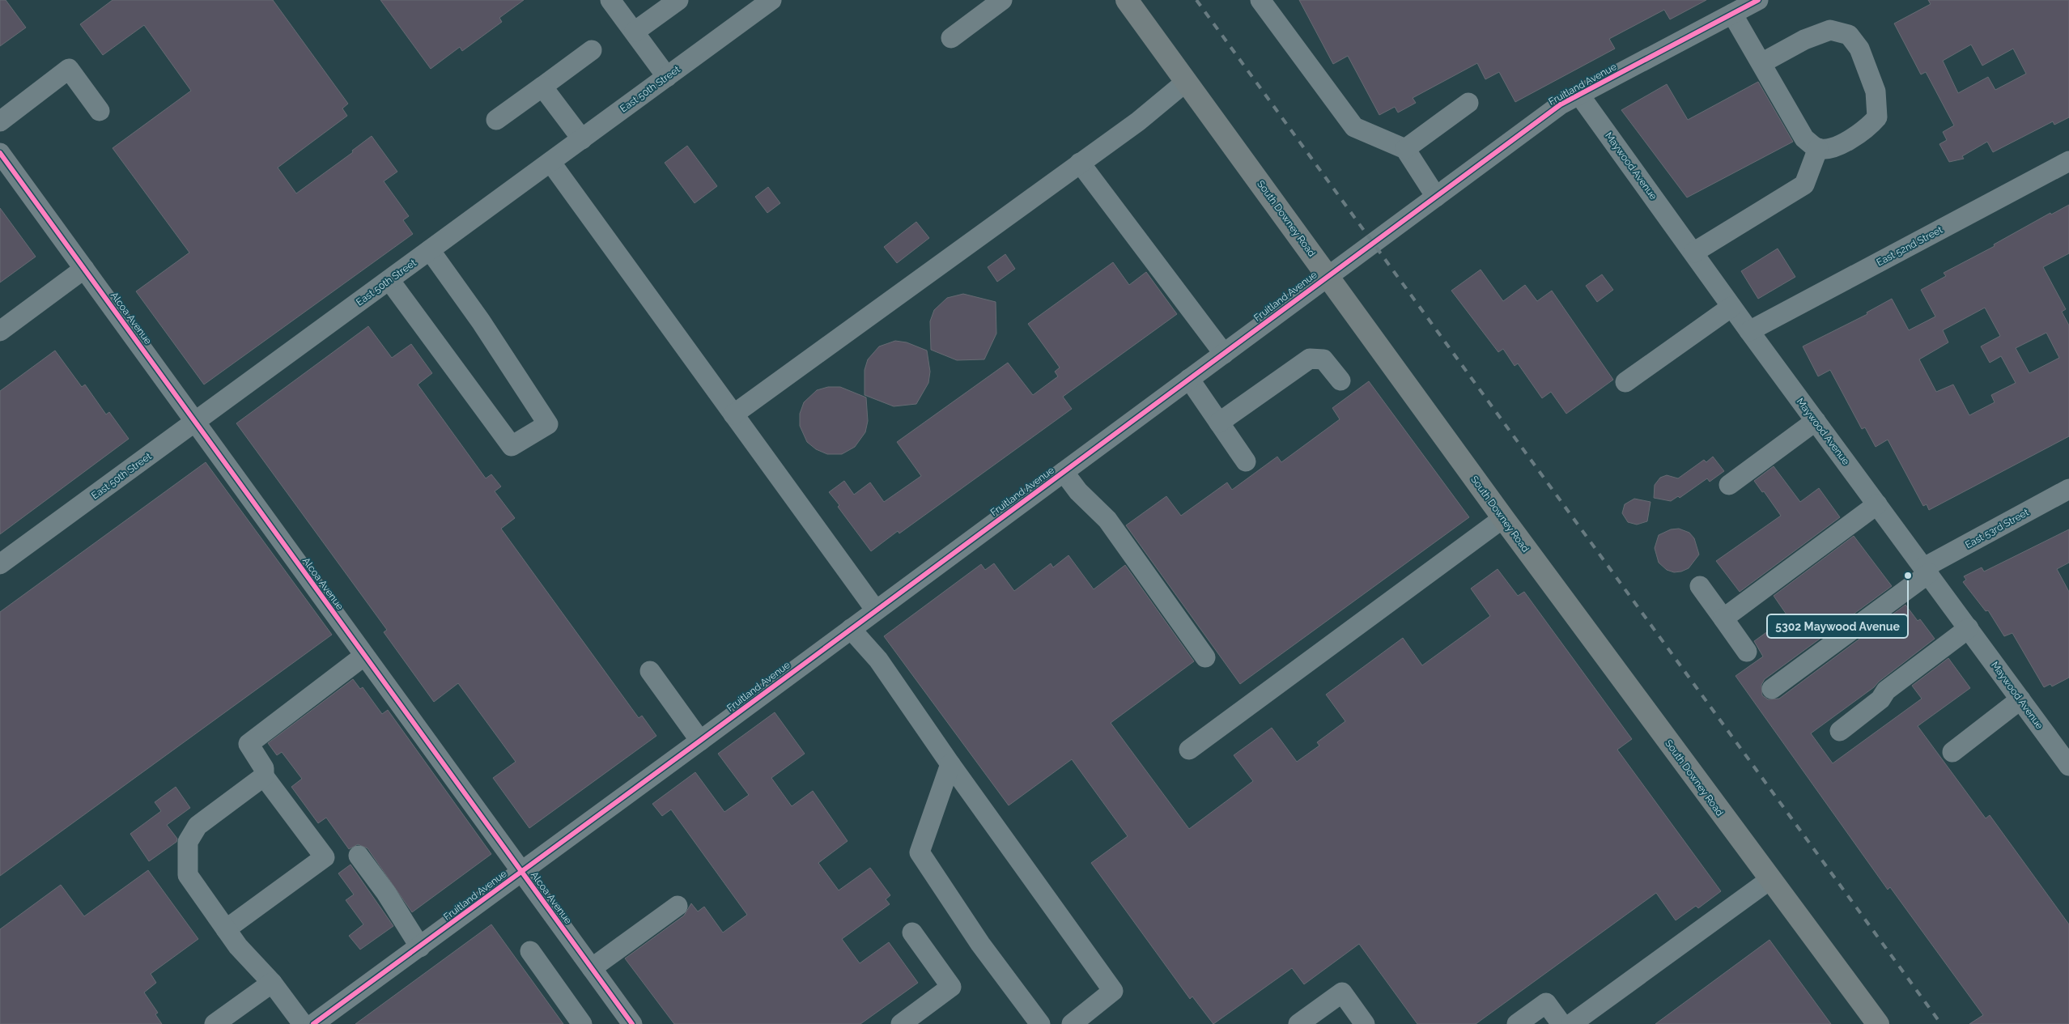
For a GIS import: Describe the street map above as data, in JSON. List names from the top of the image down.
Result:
{
  "streets": {
    "main road": ["South Downey Road"],
    "street": [
      "Fruitland Avenue",
      "East 50th Street",
      "Maywood Avenue",
      "East 52nd Street",
      "Alcoa Avenue",
      "East 53rd Street"
    ]
  },
  "crossings": [
    ["Fruitland Avenue", "Maywood Avenue"],
    ["Fruitland Avenue", "South Downey Road"],
    ["Fruitland Avenue", "Alcoa Avenue"],
    ["East 50th Street", "Alcoa Avenue"],
    ["Maywood Avenue", "East 52nd Street"],
    ["Maywood Avenue", "East 53rd Street"]
  ],
  "places": ["5302 Maywood Avenue"]
}
